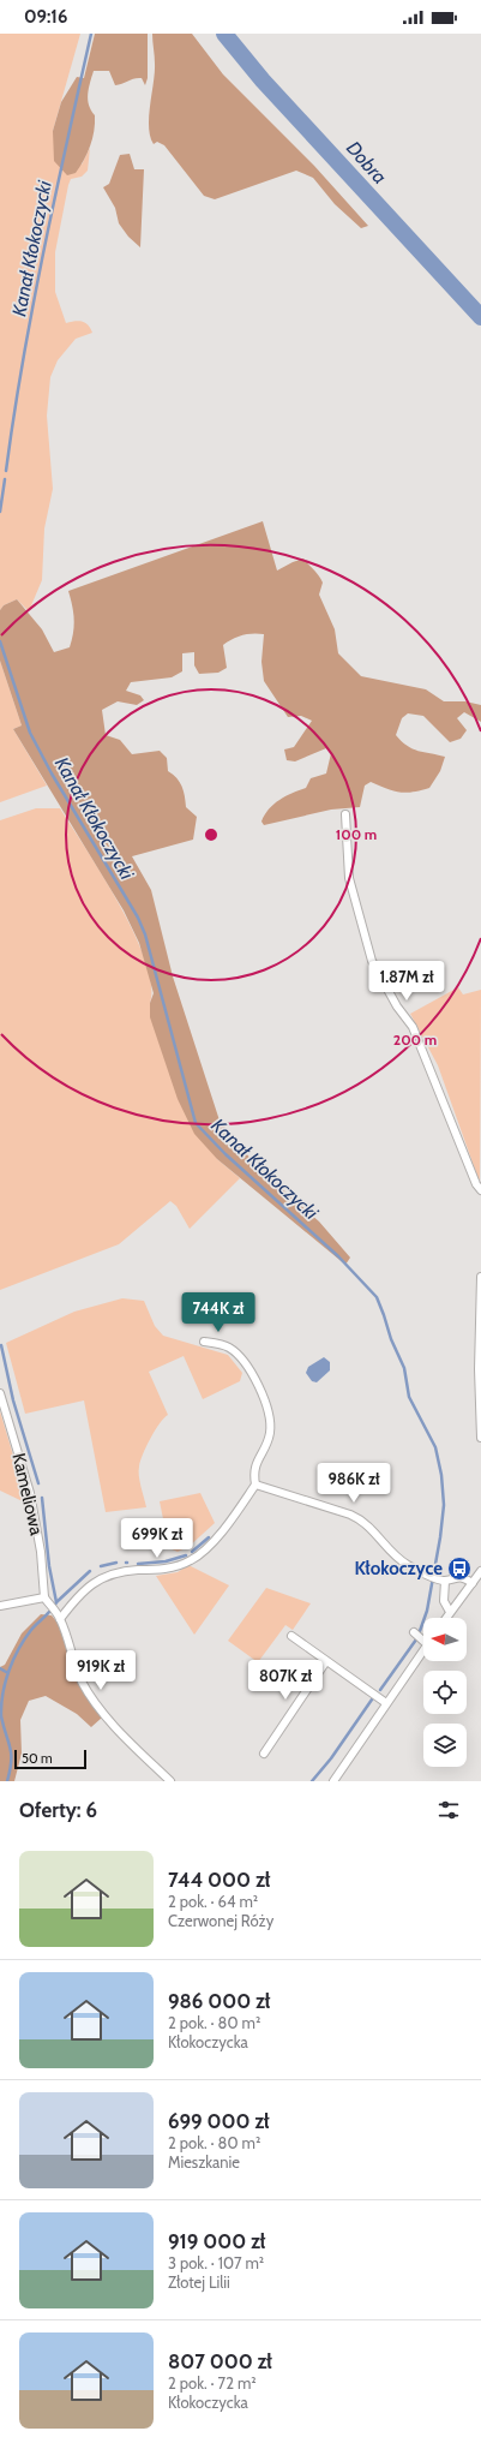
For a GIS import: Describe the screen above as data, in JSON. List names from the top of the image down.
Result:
{
  "streets": {
    "street": ["Kameliowa"]
  },
  "water": ["Dobra", "Kanał Kłokoczycki"],
  "places": {
    "bus stop": ["Kłokoczyce"]
  },
  "scale_bar": "50 m",
  "north": "left",
  "page": {
    "status": "09:16",
    "price": [
      "1.87M zł",
      "744K zł",
      "986K zł",
      "699K zł",
      "919K zł",
      "807K zł"
    ],
    "scale": "50 m",
    "heading": "Oferty: 6",
    "list": [
      {
        "name": "744 000 zł",
        "note": "2 pok. · 64 m² · Czerwonej Róży"
      },
      {
        "name": "986 000 zł",
        "note": "2 pok. · 80 m² · Kłokoczycka"
      },
      {
        "name": "699 000 zł",
        "note": "2 pok. · 80 m² · Mieszkanie"
      },
      {
        "name": "919 000 zł",
        "note": "3 pok. · 107 m² · Złotej Lilii"
      },
      {
        "name": "807 000 zł",
        "note": "2 pok. · 72 m² · Kłokoczycka"
      }
    ]
  },
  "rings": ["100 m", "200 m"]
}
